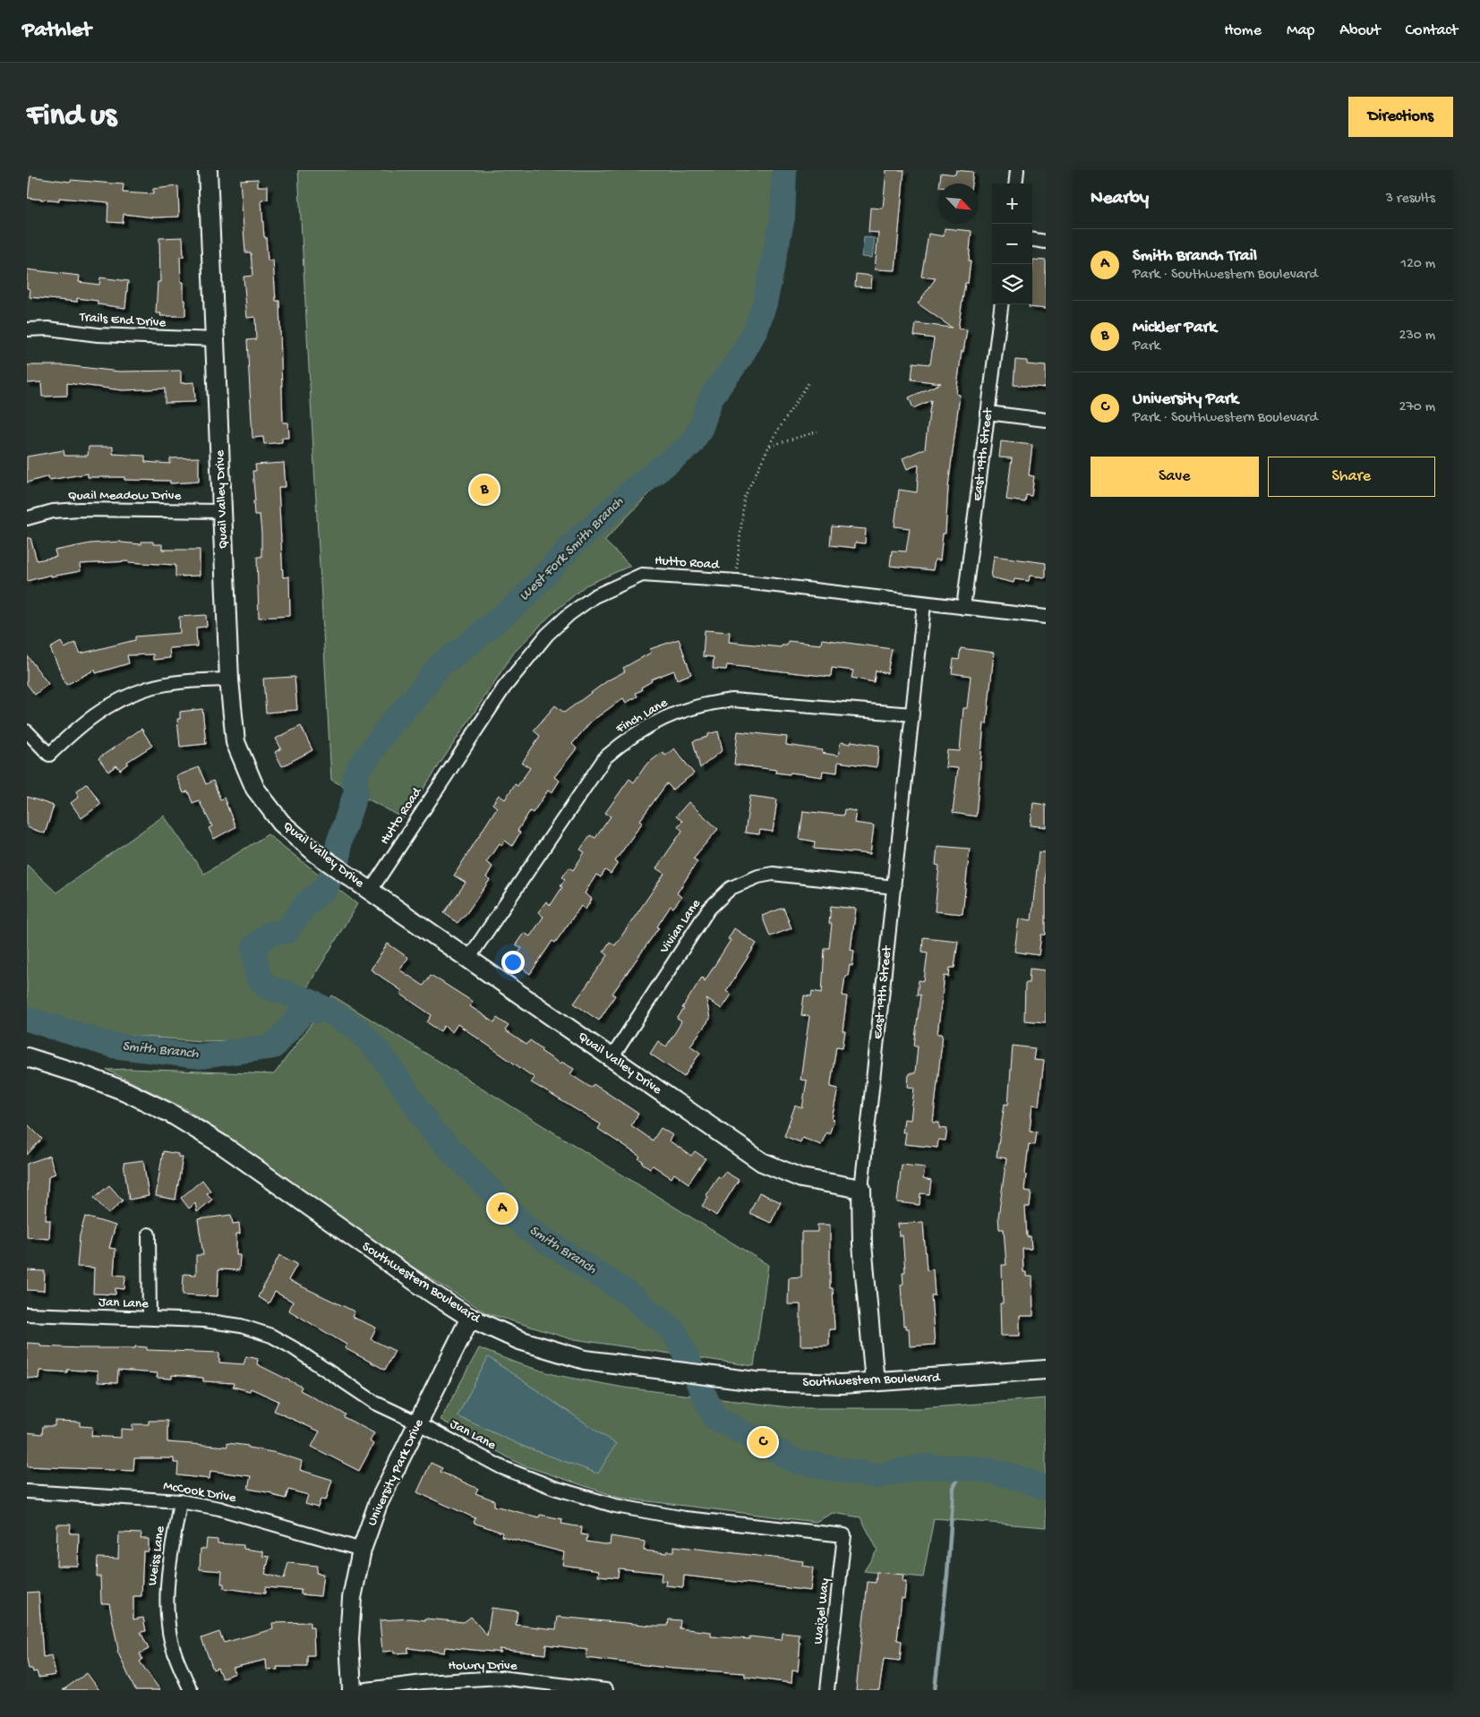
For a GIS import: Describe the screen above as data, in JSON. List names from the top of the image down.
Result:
{
  "streets": {
    "street": [
      "Trails End Drive",
      "East 19th Street",
      "Quail Meadow Drive",
      "Quail Valley Drive",
      "Hutto Road",
      "Finch Lane",
      "Vivian Lane",
      "Southwestern Boulevard",
      "Jan Lane",
      "University Park Drive",
      "McCook Drive",
      "Weiss Lane",
      "Waizel Way",
      "Howry Drive"
    ]
  },
  "crossings": [
    ["Trails End Drive", "Quail Valley Drive"],
    ["East 19th Street", "Quail Valley Drive"],
    ["East 19th Street", "Hutto Road"],
    ["East 19th Street", "Finch Lane"],
    ["East 19th Street", "Vivian Lane"],
    ["East 19th Street", "Southwestern Boulevard"],
    ["Quail Meadow Drive", "Quail Valley Drive"],
    ["Quail Valley Drive", "Hutto Road"],
    ["Quail Valley Drive", "Finch Lane"],
    ["Quail Valley Drive", "Vivian Lane"],
    ["Southwestern Boulevard", "University Park Drive"],
    ["Jan Lane", "University Park Drive"],
    ["Jan Lane", "Waizel Way"],
    ["University Park Drive", "McCook Drive"],
    ["McCook Drive", "Weiss Lane"]
  ],
  "water": ["West Fork Smith Branch", "Smith Branch"],
  "north": "bottom right",
  "page": {
    "header": "Pathlet",
    "nav": [
      "Home",
      "Map",
      "About",
      "Contact"
    ],
    "buttons": [
      "Directions",
      ["Save", "Share"]
    ],
    "title": "Find us",
    "heading": ["Nearby", "3 results"],
    "map_buttons": ["+", "−"],
    "list": [
      {
        "mark": "A",
        "name": "Smith Branch Trail",
        "note": "Park · Southwestern Boulevard",
        "value": "120 m"
      },
      {
        "mark": "B",
        "name": "Mickler Park",
        "note": "Park",
        "value": "230 m"
      },
      {
        "mark": "C",
        "name": "University Park",
        "note": "Park · Southwestern Boulevard",
        "value": "270 m"
      }
    ],
    "pins": ["B", "A", "C"]
  }
}
